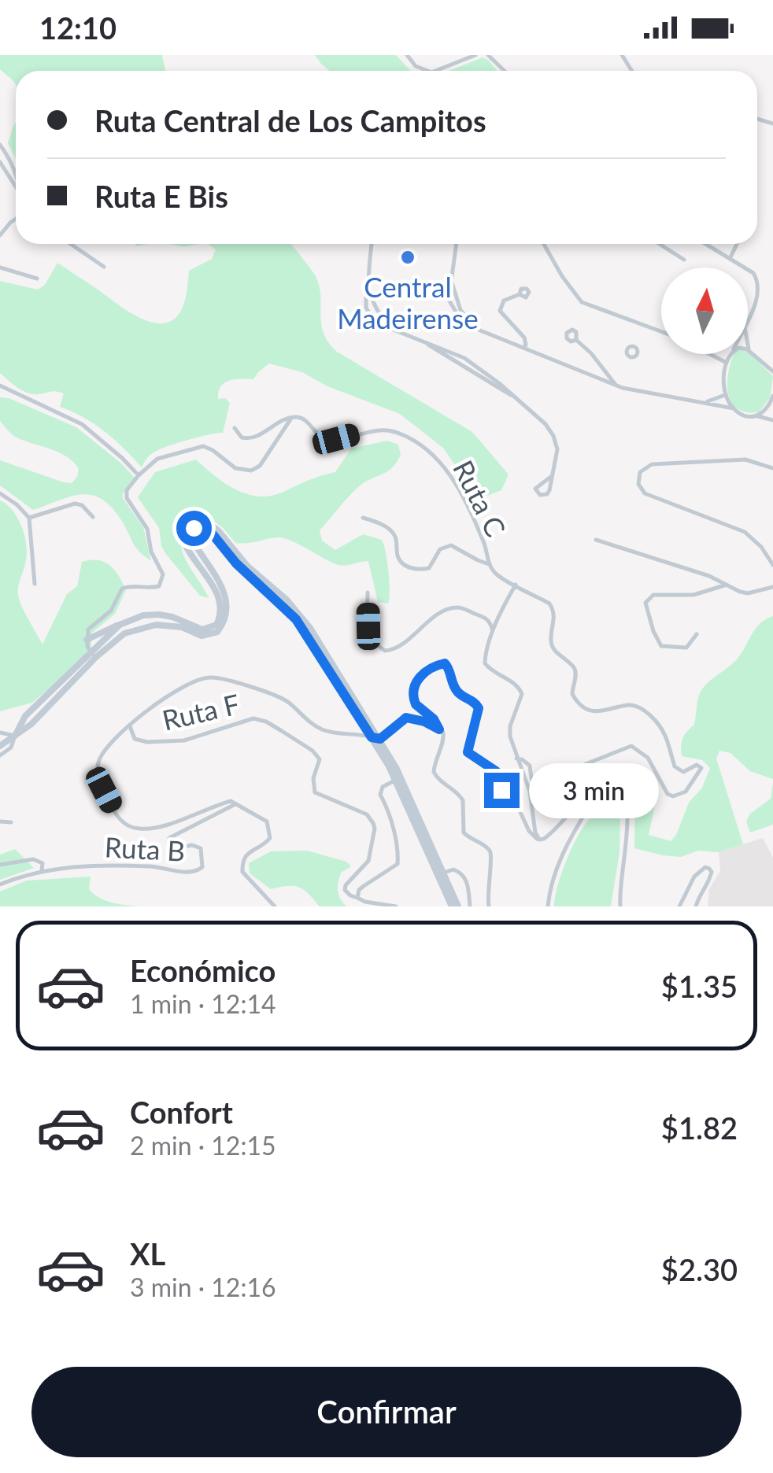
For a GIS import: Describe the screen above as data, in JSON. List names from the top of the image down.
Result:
{
  "streets": {
    "street": ["Ruta C", "Ruta F", "Ruta B"]
  },
  "crossings": [
    ["Ruta F", "Ruta B"]
  ],
  "places": ["Central Madeirense"],
  "north": "top",
  "page": {
    "status": "12:10",
    "banner": ["Ruta Central de Los Campitos", "Ruta E Bis"],
    "bubble": "3 min",
    "list": [
      {
        "name": "Económico",
        "note": "1 min · 12:14",
        "value": "$1.35"
      },
      {
        "name": "Confort",
        "note": "2 min · 12:15",
        "value": "$1.82"
      },
      {
        "name": "XL",
        "note": "3 min · 12:16",
        "value": "$2.30"
      }
    ],
    "buttons": "Confirmar"
  }
}
